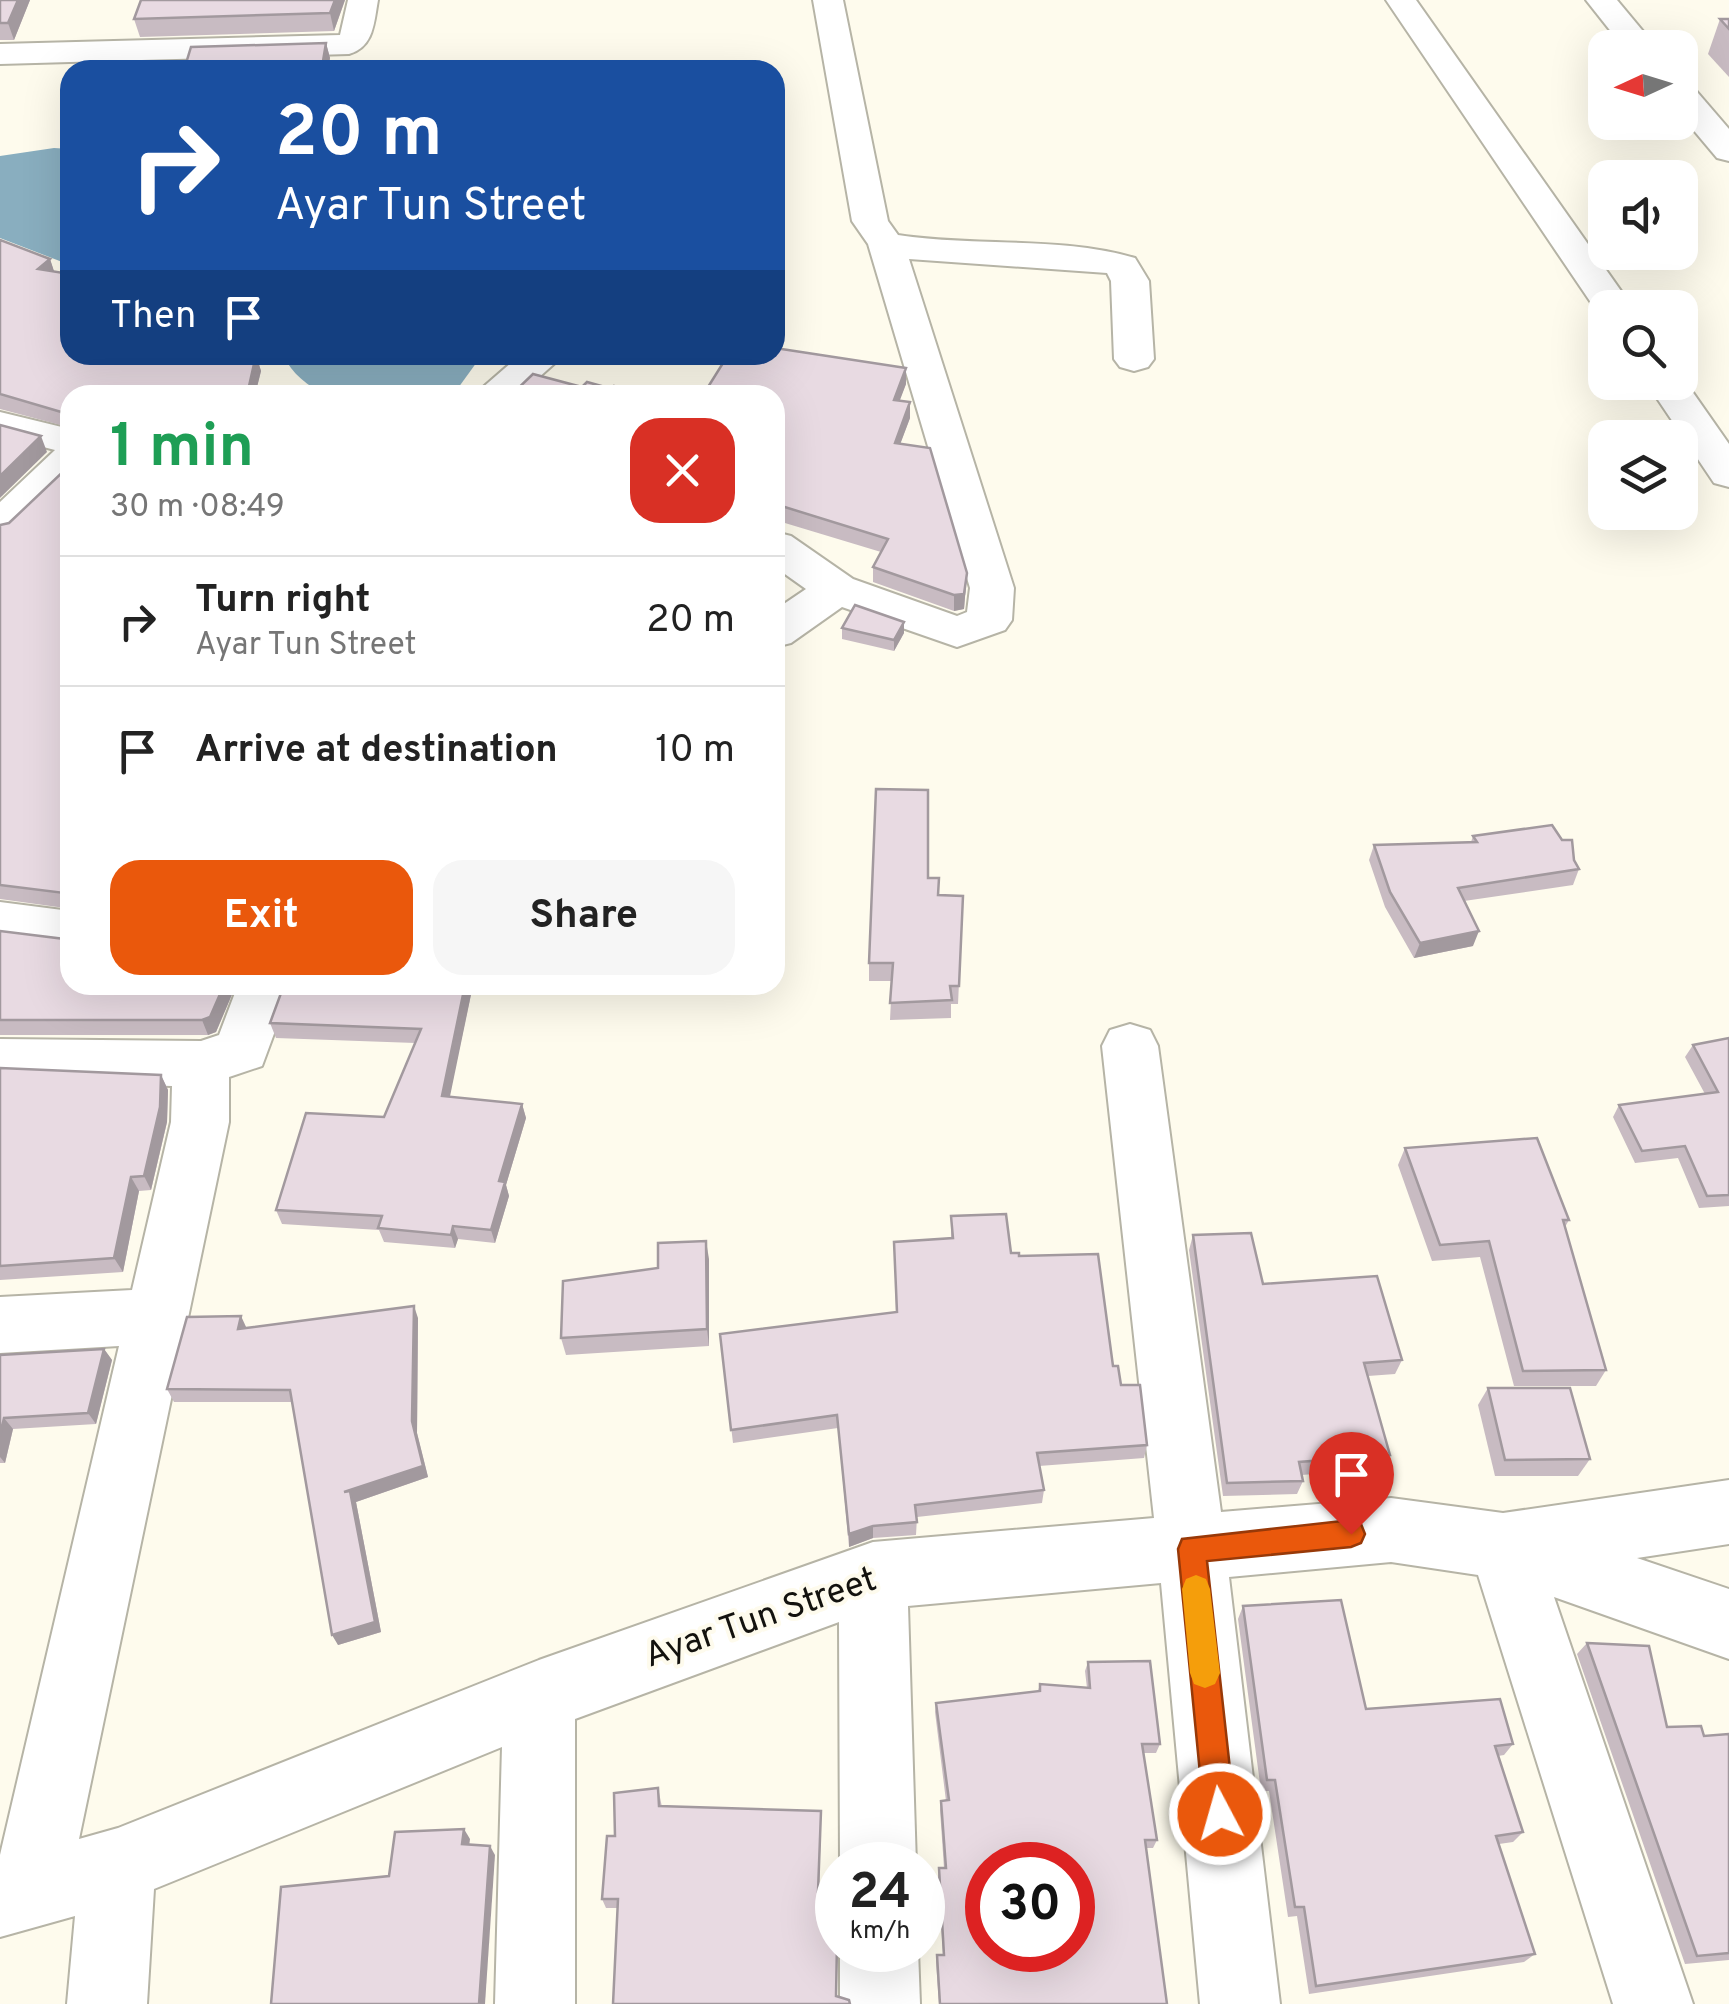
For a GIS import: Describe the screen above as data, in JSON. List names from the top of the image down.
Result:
{
  "streets": {
    "street": ["Ayar Tun Street"]
  },
  "north": "left",
  "page": {
    "turn": ["20 m", "Ayar Tun Street"],
    "then": "Then",
    "heading": ["1 min", "30 m · 08:49"],
    "list": [
      {
        "name": "Turn right",
        "note": "Ayar Tun Street",
        "value": "20 m"
      },
      {
        "name": "Arrive at destination",
        "value": "10 m"
      }
    ],
    "buttons": ["Exit", "Share"],
    "speed": "24 km/h",
    "limit": "30"
  }
}
